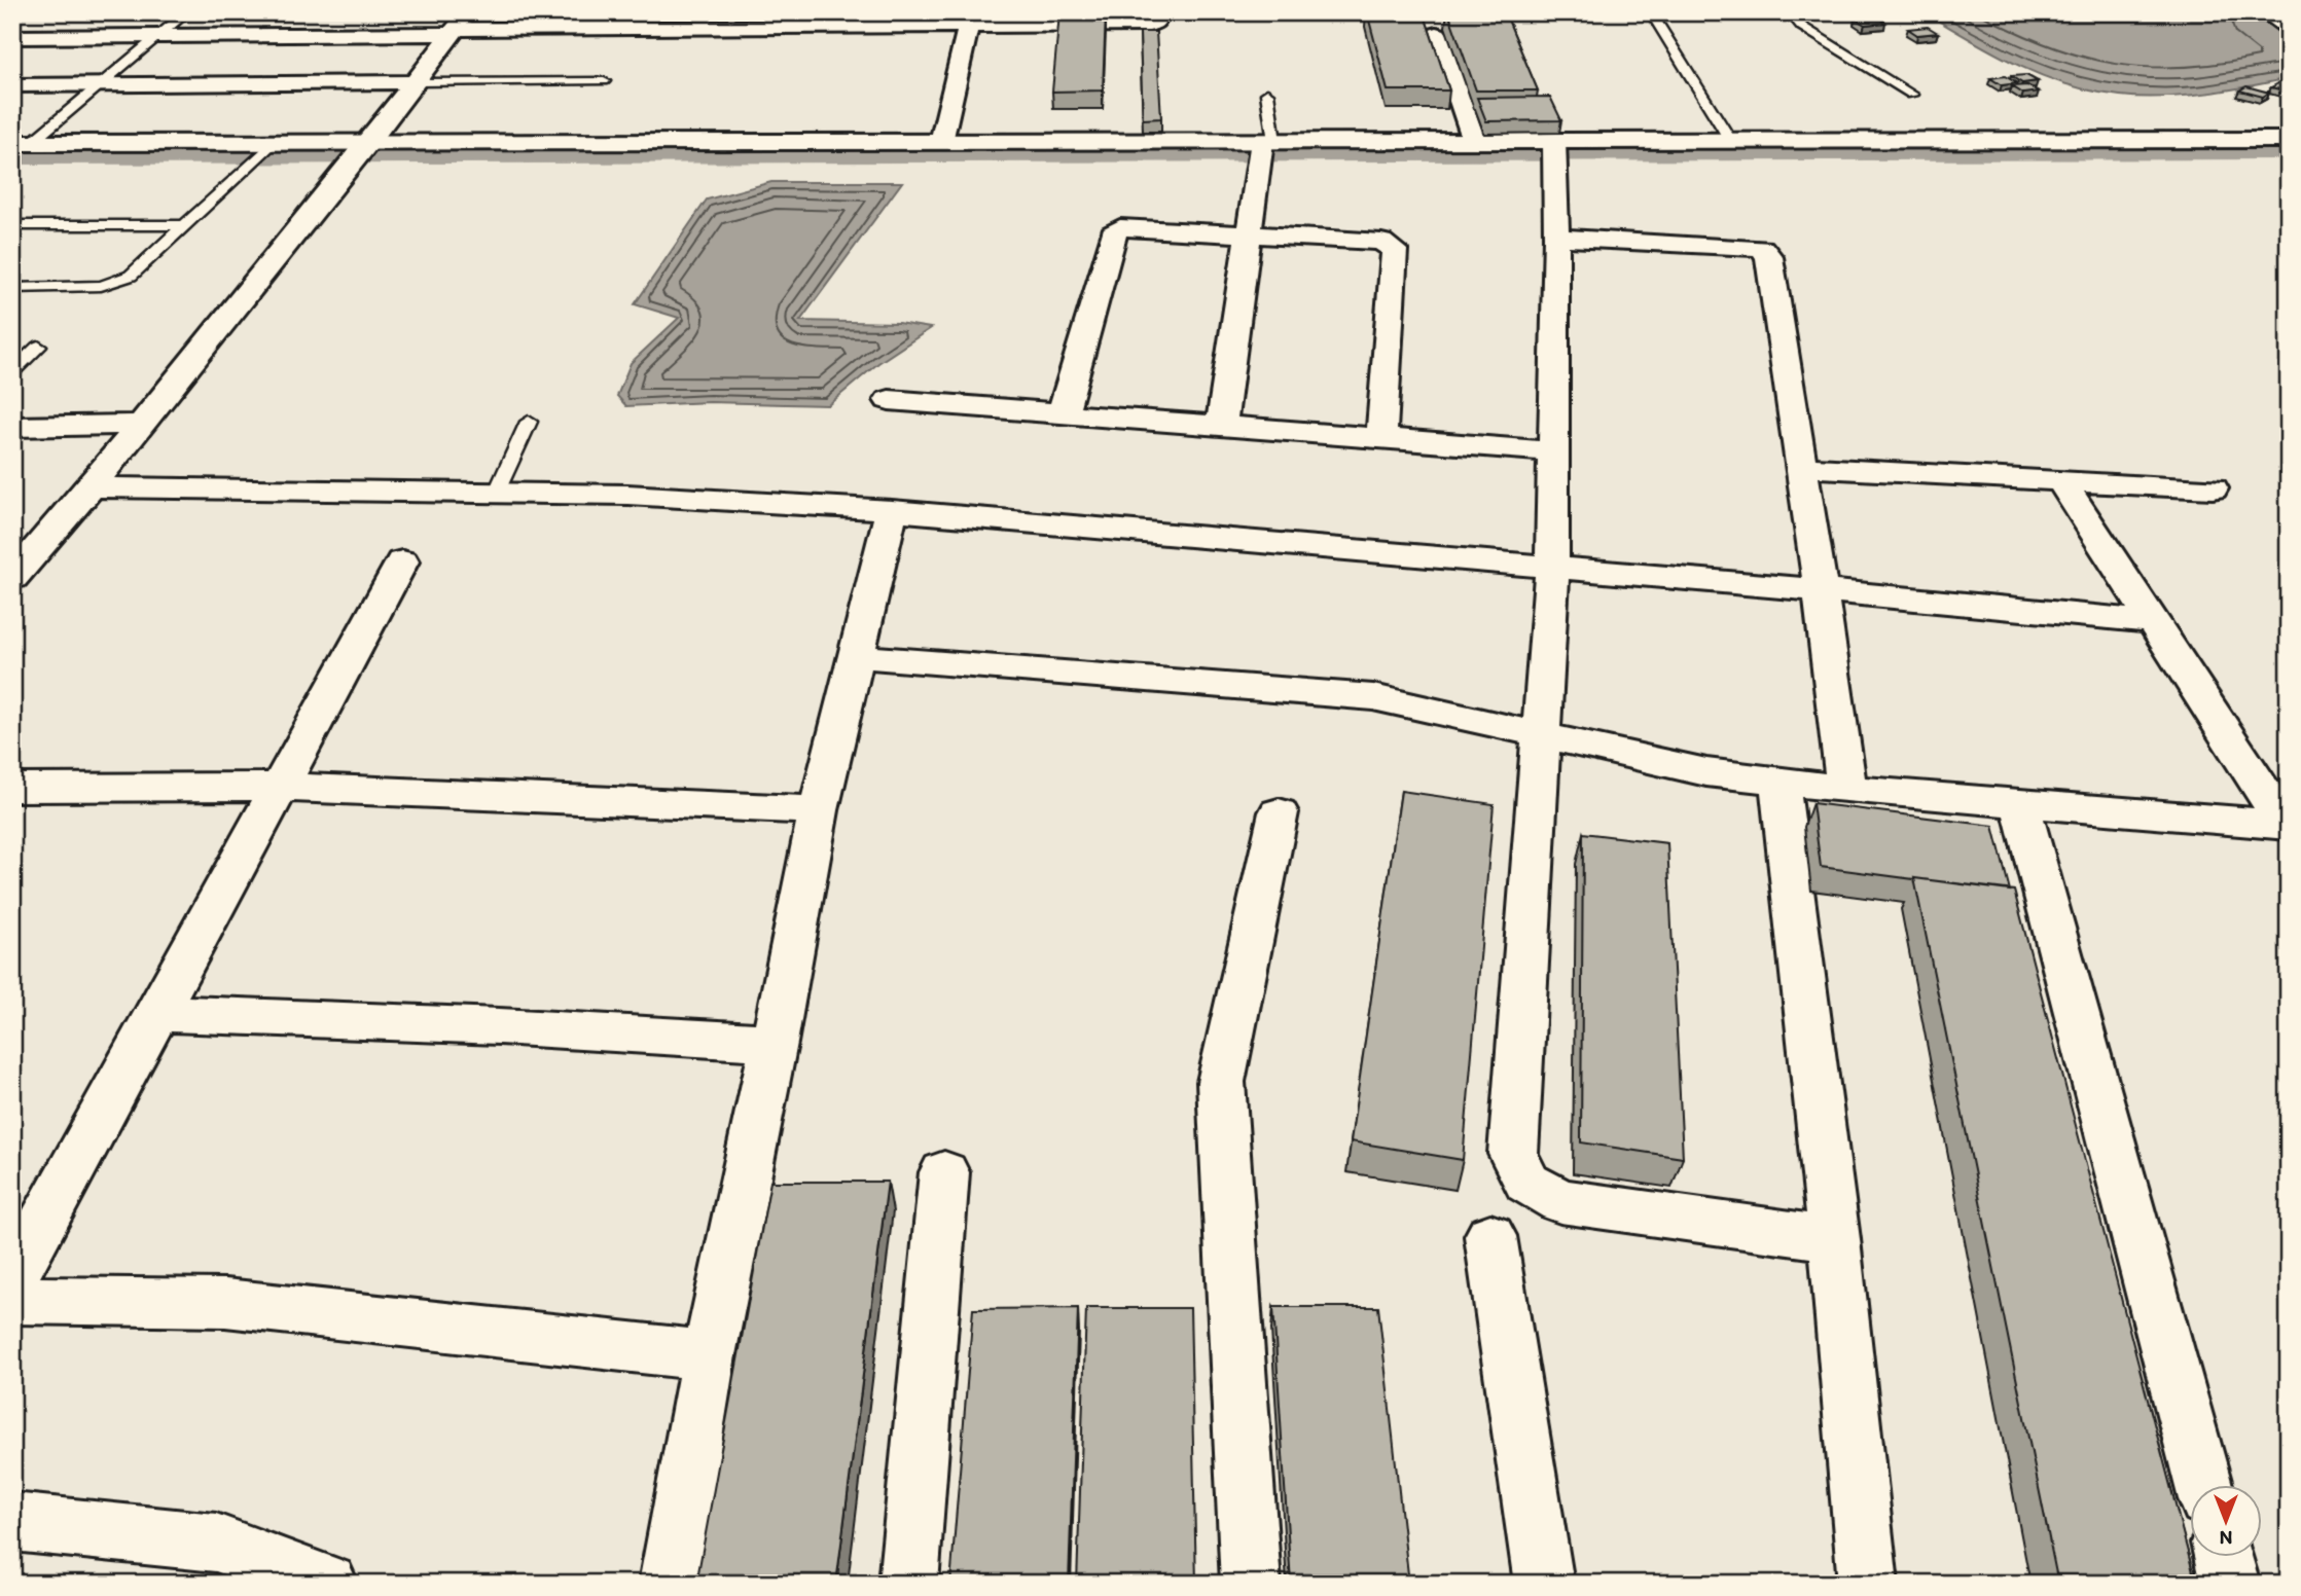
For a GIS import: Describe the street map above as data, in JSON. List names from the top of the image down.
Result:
{
  "north": "bottom"
}
